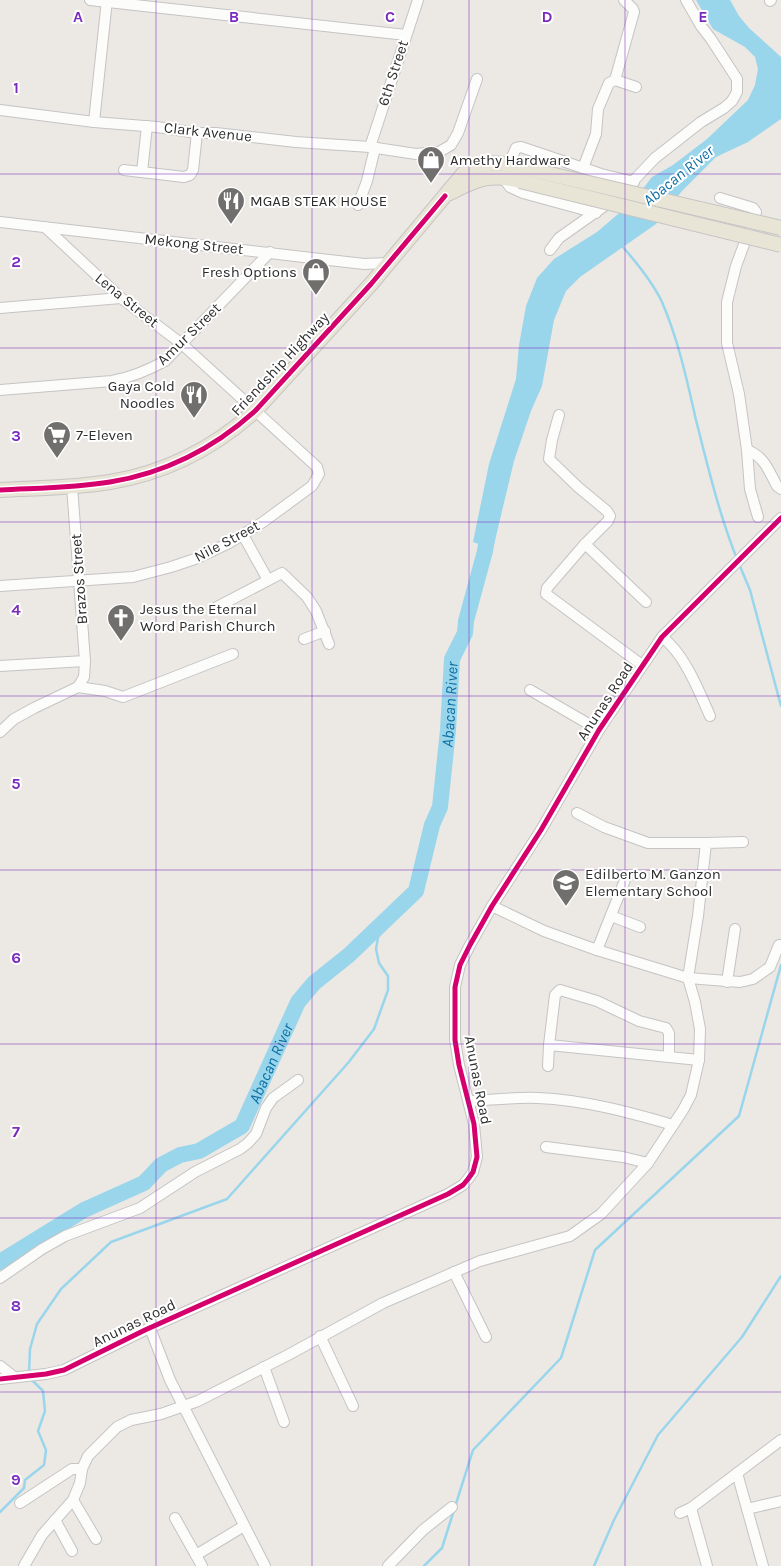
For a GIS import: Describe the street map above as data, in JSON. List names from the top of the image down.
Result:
{
  "streets": {
    "main road": ["Friendship Highway"],
    "street": [
      "6th Street",
      "Clark Avenue",
      "Mekong Street",
      "Lena Street",
      "Amur Street",
      "Nile Street",
      "Brazos Street",
      "Anunas Road"
    ]
  },
  "crossings": [
    ["6th Street", "Clark Avenue"],
    ["Mekong Street", "Lena Street"],
    ["Mekong Street", "Amur Street"],
    ["Mekong Street", "Friendship Highway"],
    ["Lena Street", "Amur Street"],
    ["Lena Street", "Friendship Highway"],
    ["Lena Street", "Nile Street"],
    ["Friendship Highway", "Nile Street"],
    ["Friendship Highway", "Brazos Street"],
    ["Nile Street", "Brazos Street"]
  ],
  "water": ["Abacan River"],
  "places": {
    "shop": ["Amethy Hardware", "Fresh Options"],
    "restaurant": ["MGAB STEAK HOUSE", "Gaya Cold Noodles"],
    "supermarket": ["7-Eleven"],
    "church": ["Jesus the Eternal Word Parish Church"],
    "school or university": ["Edilberto M. Ganzon Elementary School"]
  },
  "grid": {
    "columns": [
      "A",
      "B",
      "C",
      "D",
      "E"
    ],
    "rows": [
      "1",
      "2",
      "3",
      "4",
      "5",
      "6",
      "7",
      "8",
      "9"
    ]
  }
}
